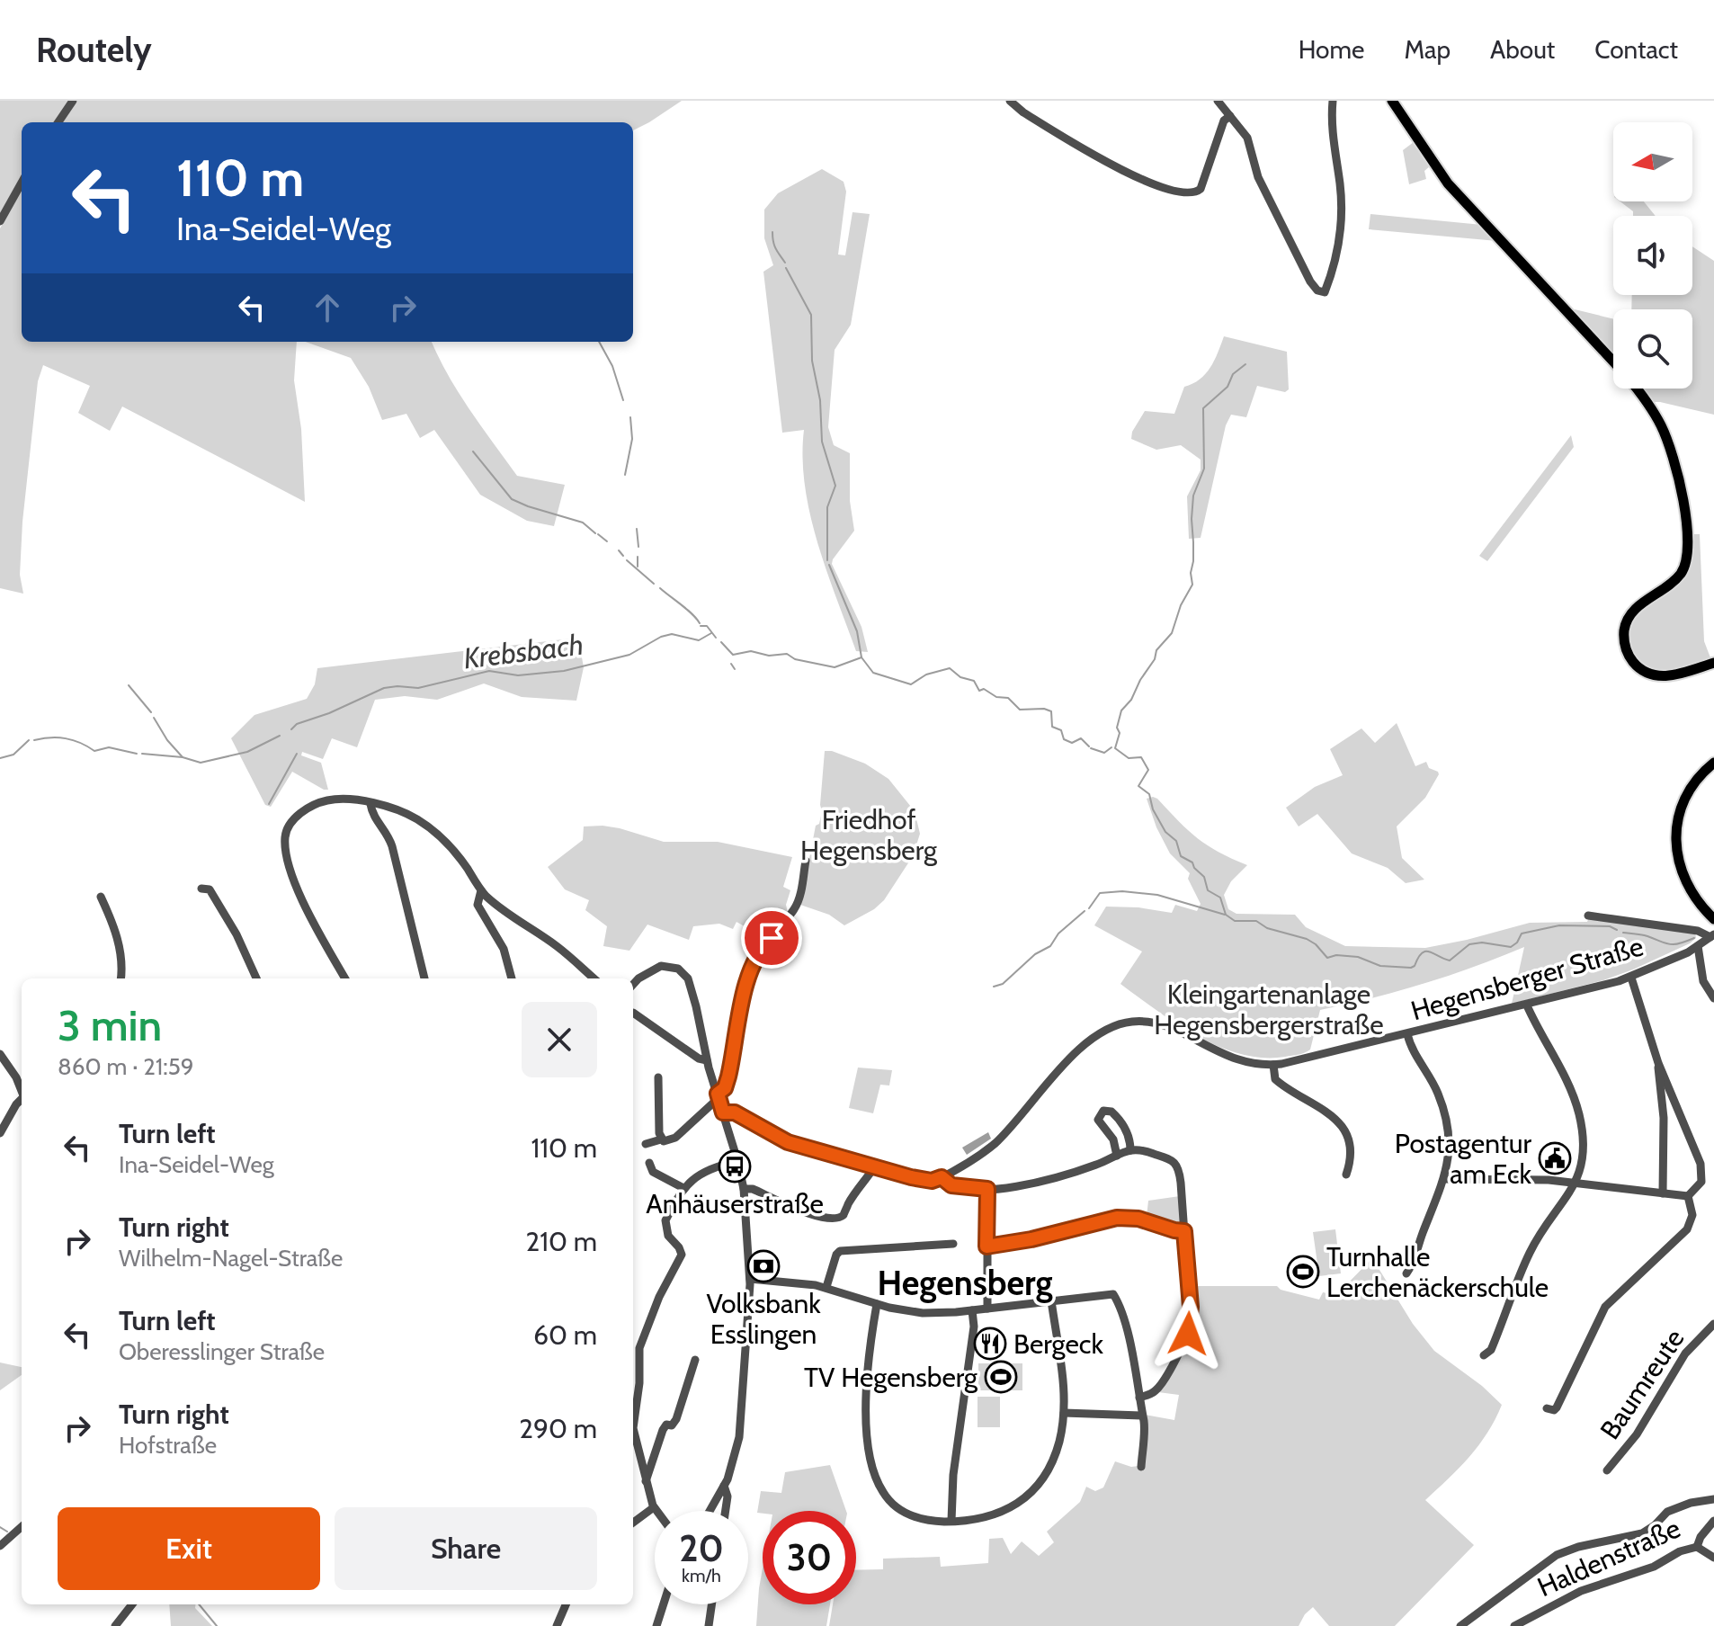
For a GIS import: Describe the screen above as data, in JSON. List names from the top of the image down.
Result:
{
  "streets": {
    "street": ["Hegensberger Straße", "Baumreute", "Haldenstraße"]
  },
  "districts": ["Hegensberg"],
  "water": ["Krebsbach"],
  "parks": ["Friedhof Hegensberg", "Kleingartenanlage Hegensbergerstraße"],
  "places": {
    "public building": ["Postagentur am Eck"],
    "bus stop": ["Anhäuserstraße"],
    "bank": ["Volksbank Esslingen"],
    "sports": ["Turnhalle Lerchenäckerschule", "TV Hegensberg"],
    "restaurant": ["Bergeck"]
  },
  "north": "left",
  "page": {
    "header": "Routely",
    "nav": [
      "Home",
      "Map",
      "About",
      "Contact"
    ],
    "turn": ["110 m", "Ina-Seidel-Weg"],
    "heading": ["3 min", "860 m · 21:59"],
    "list": [
      {
        "name": "Turn left",
        "note": "Ina-Seidel-Weg",
        "value": "110 m"
      },
      {
        "name": "Turn right",
        "note": "Wilhelm-Nagel-Straße",
        "value": "210 m"
      },
      {
        "name": "Turn left",
        "note": "Oberesslinger Straße",
        "value": "60 m"
      },
      {
        "name": "Turn right",
        "note": "Hofstraße",
        "value": "290 m"
      }
    ],
    "buttons": ["Exit", "Share"],
    "speed": "20 km/h",
    "limit": "30"
  }
}
